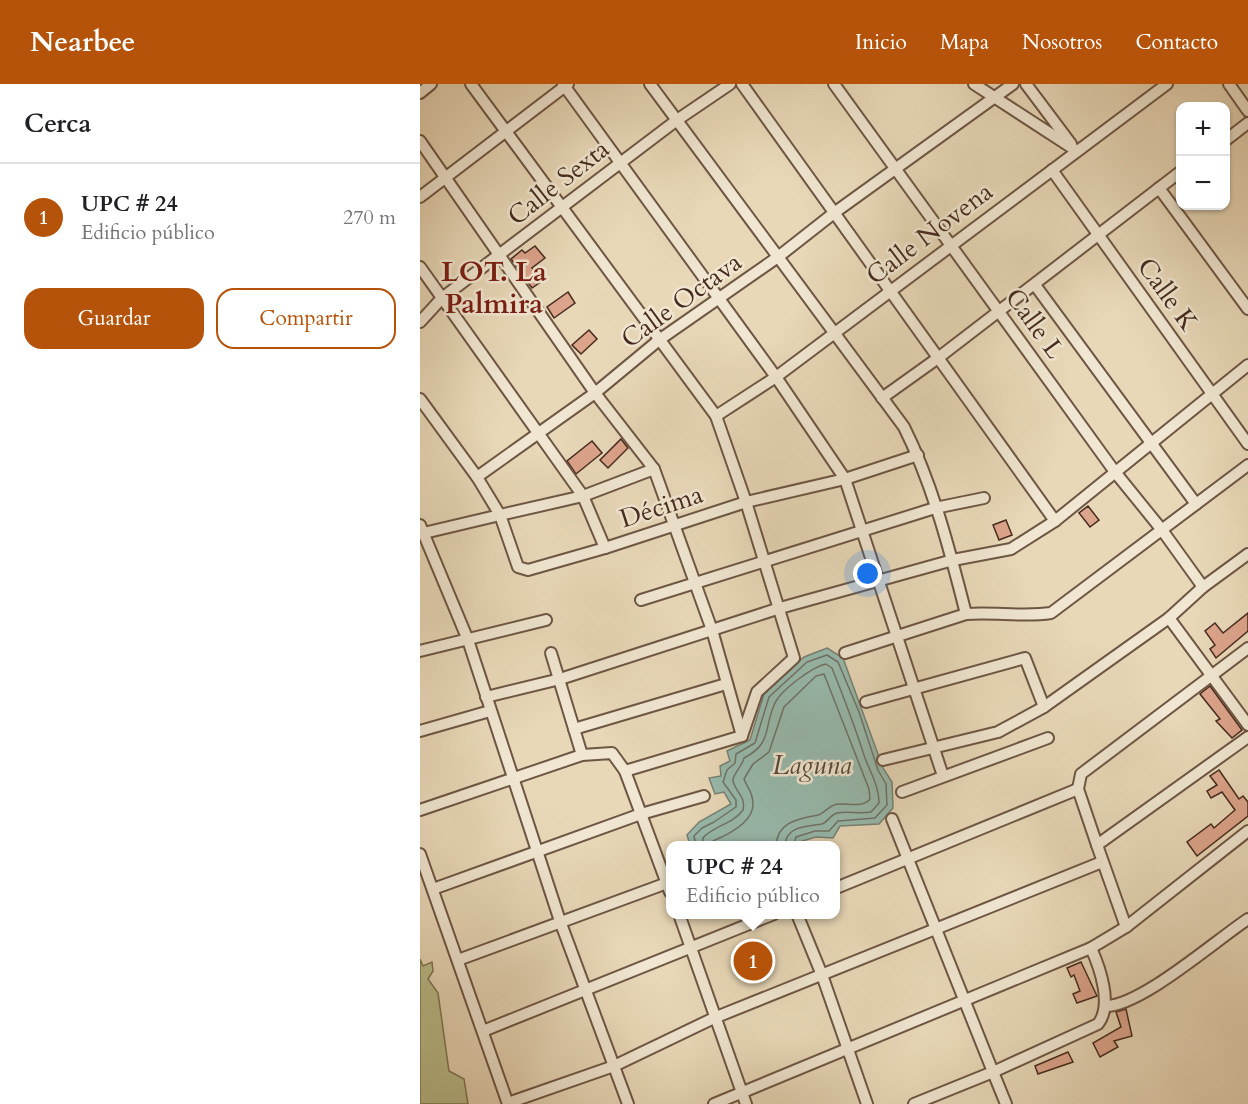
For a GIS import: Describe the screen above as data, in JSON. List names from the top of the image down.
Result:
{
  "streets": {
    "street": [
      "Calle Sexta",
      "Calle Novena",
      "Calle K",
      "Calle Octava",
      "Calle L",
      "Décima"
    ]
  },
  "crossings": [
    ["Calle Novena", "Calle K"],
    ["Calle Novena", "Calle L"],
    ["Calle Octava", "Calle L"]
  ],
  "districts": ["LOT. La Palmira"],
  "water": ["Laguna"],
  "page": {
    "header": "Nearbee",
    "nav": [
      "Inicio",
      "Mapa",
      "Nosotros",
      "Contacto"
    ],
    "heading": "Cerca",
    "map_buttons": ["+", "−"],
    "list": [
      {
        "mark": "1",
        "name": "UPC # 24",
        "note": "Edificio público",
        "value": "270 m"
      }
    ],
    "buttons": ["Guardar", "Compartir"],
    "popup": ["UPC # 24", "Edificio público"],
    "pins": "1"
  }
}
